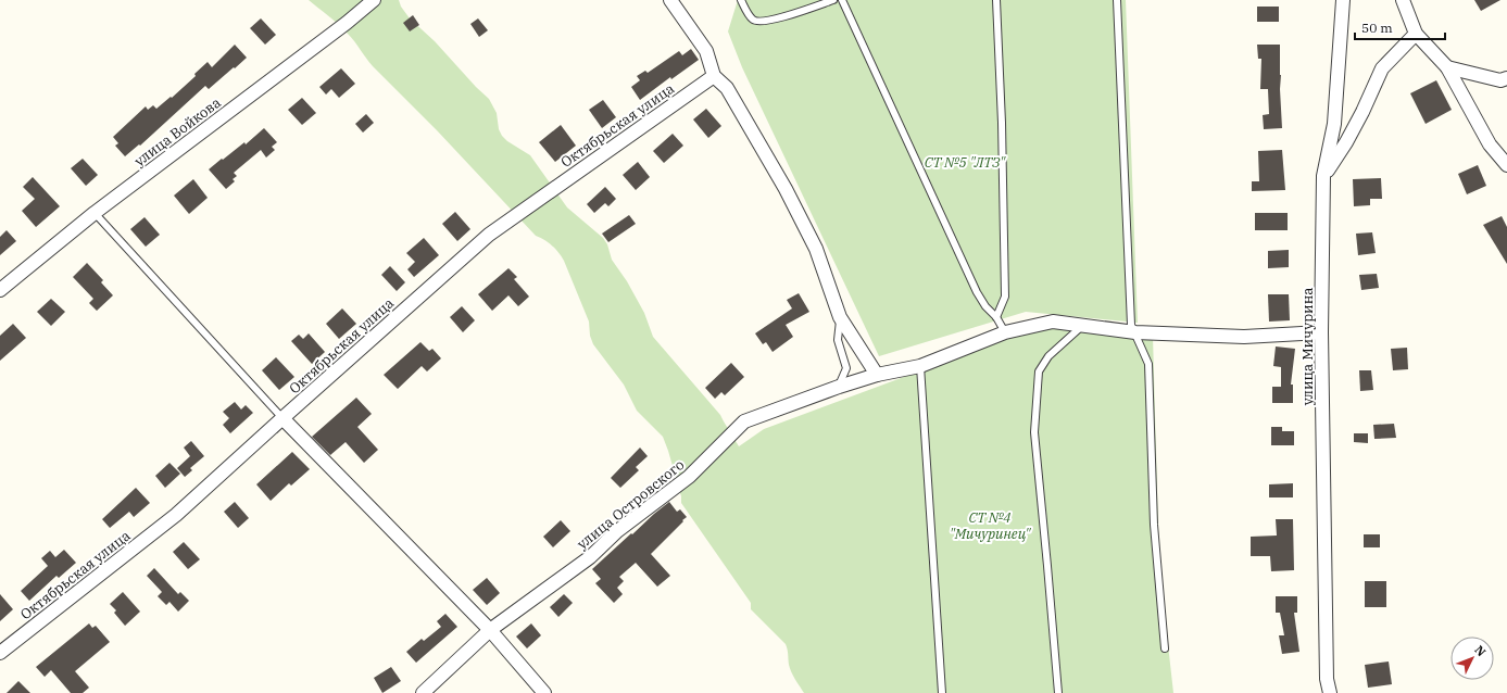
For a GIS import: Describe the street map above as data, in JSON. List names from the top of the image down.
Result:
{
  "streets": {
    "street": [
      "Октябрьская улица",
      "улица Войкова",
      "улица Мичурина",
      "улица Островского"
    ]
  },
  "crossings": [
    ["улица Мичурина", "улица Островского"]
  ],
  "parks": ["СТ №5 \"ЛТЗ\"", "СТ №4 \"Мичуринец\""],
  "scale_bar": "50 m",
  "north": "top right"
}
